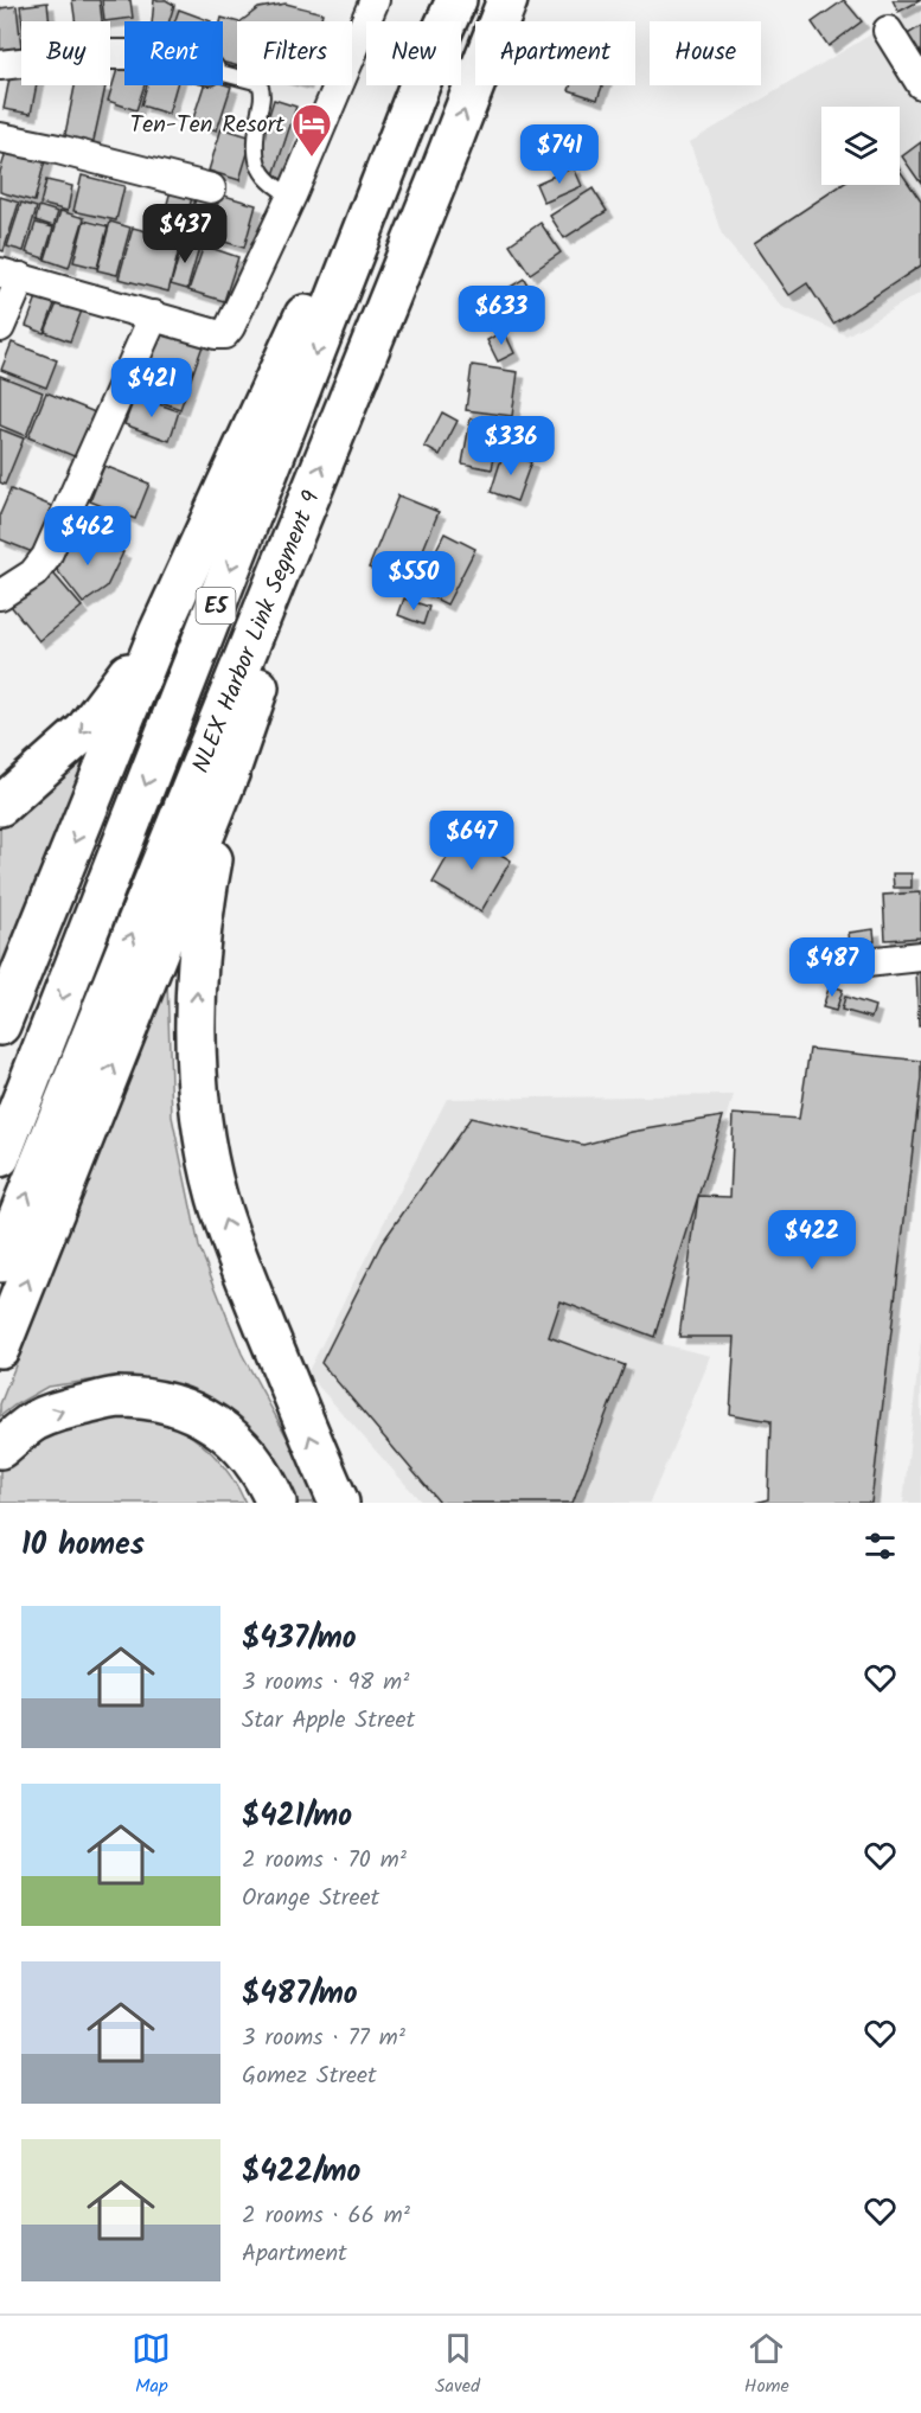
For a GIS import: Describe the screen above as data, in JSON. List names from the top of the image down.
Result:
{
  "streets": {
    "highway": ["E5", "NLEX Harbor Link Segment 9"]
  },
  "places": {
    "hotel": ["Ten-Ten Resort"]
  },
  "page": {
    "chip": [
      "Buy",
      "Rent",
      "Filters",
      "New",
      "Apartment",
      "House"
    ],
    "price": [
      "$741",
      "$437",
      "$633",
      "$421",
      "$336",
      "$462",
      "$550",
      "$647",
      "$487",
      "$422"
    ],
    "heading": "10 homes",
    "list": [
      {
        "name": "$437/mo",
        "note": "3 rooms · 98 m² · Star Apple Street"
      },
      {
        "name": "$421/mo",
        "note": "2 rooms · 70 m² · Orange Street"
      },
      {
        "name": "$487/mo",
        "note": "3 rooms · 77 m² · Gomez Street"
      },
      {
        "name": "$422/mo",
        "note": "2 rooms · 66 m² · Apartment"
      }
    ],
    "tabs": ["Map", "Saved", "Home"]
  }
}
